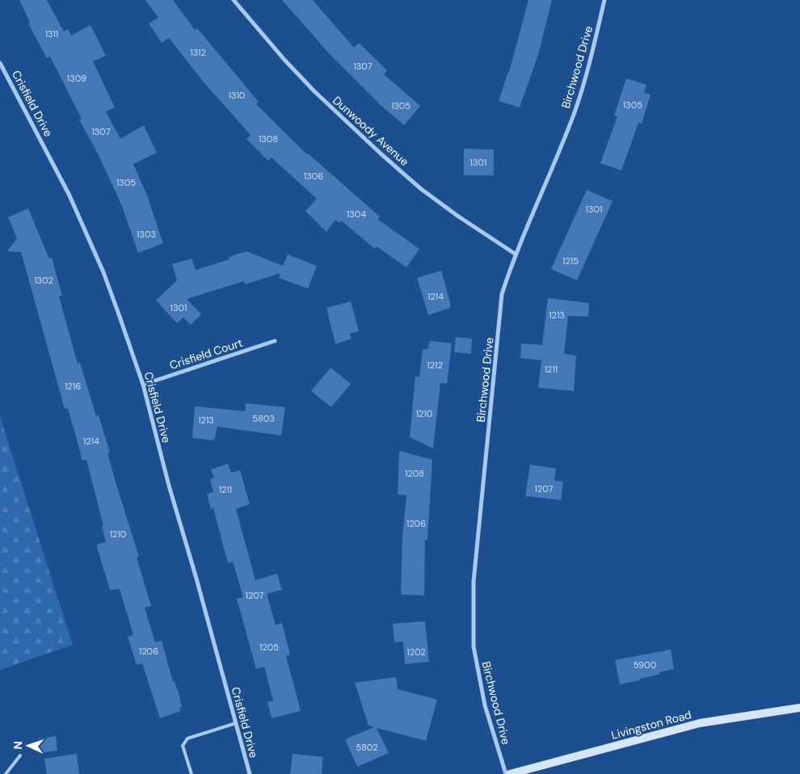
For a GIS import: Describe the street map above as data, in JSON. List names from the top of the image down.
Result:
{
  "streets": {
    "main road": ["Livingston Road"],
    "street": [
      "Birchwood Drive",
      "Crisfield Drive",
      "Dunwoody Avenue",
      "Crisfield Court"
    ]
  },
  "crossings": [
    ["Birchwood Drive", "Dunwoody Avenue"],
    ["Crisfield Drive", "Crisfield Court"]
  ],
  "house_numbers": [
    "1311",
    "1312",
    "1307",
    "1309",
    "1310",
    "1305",
    "1305",
    "1307",
    "1308",
    "1301",
    "1306",
    "1305",
    "1301",
    "1304",
    "1303",
    "1215",
    "1302",
    "1214",
    "1301",
    "1213",
    "1212",
    "1211",
    "1216",
    "1210",
    "5803",
    "1213",
    "1214",
    "1208",
    "1207",
    "1211",
    "1206",
    "1210",
    "1207",
    "1205",
    "1206",
    "1202",
    "5900",
    "5802"
  ],
  "north": "left"
}
